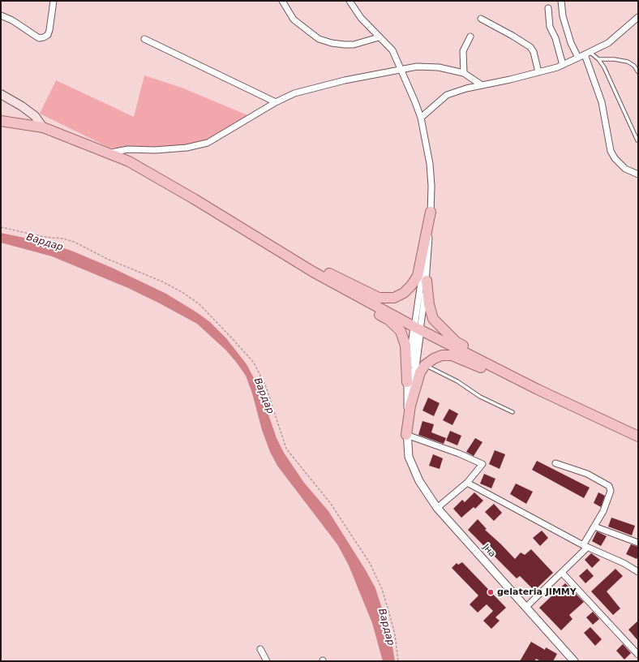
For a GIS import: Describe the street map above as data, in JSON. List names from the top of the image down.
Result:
{
  "streets": {
    "street": ["Јна"]
  },
  "water": ["Вардар"],
  "places": ["gelateria JIMMY"]
}
